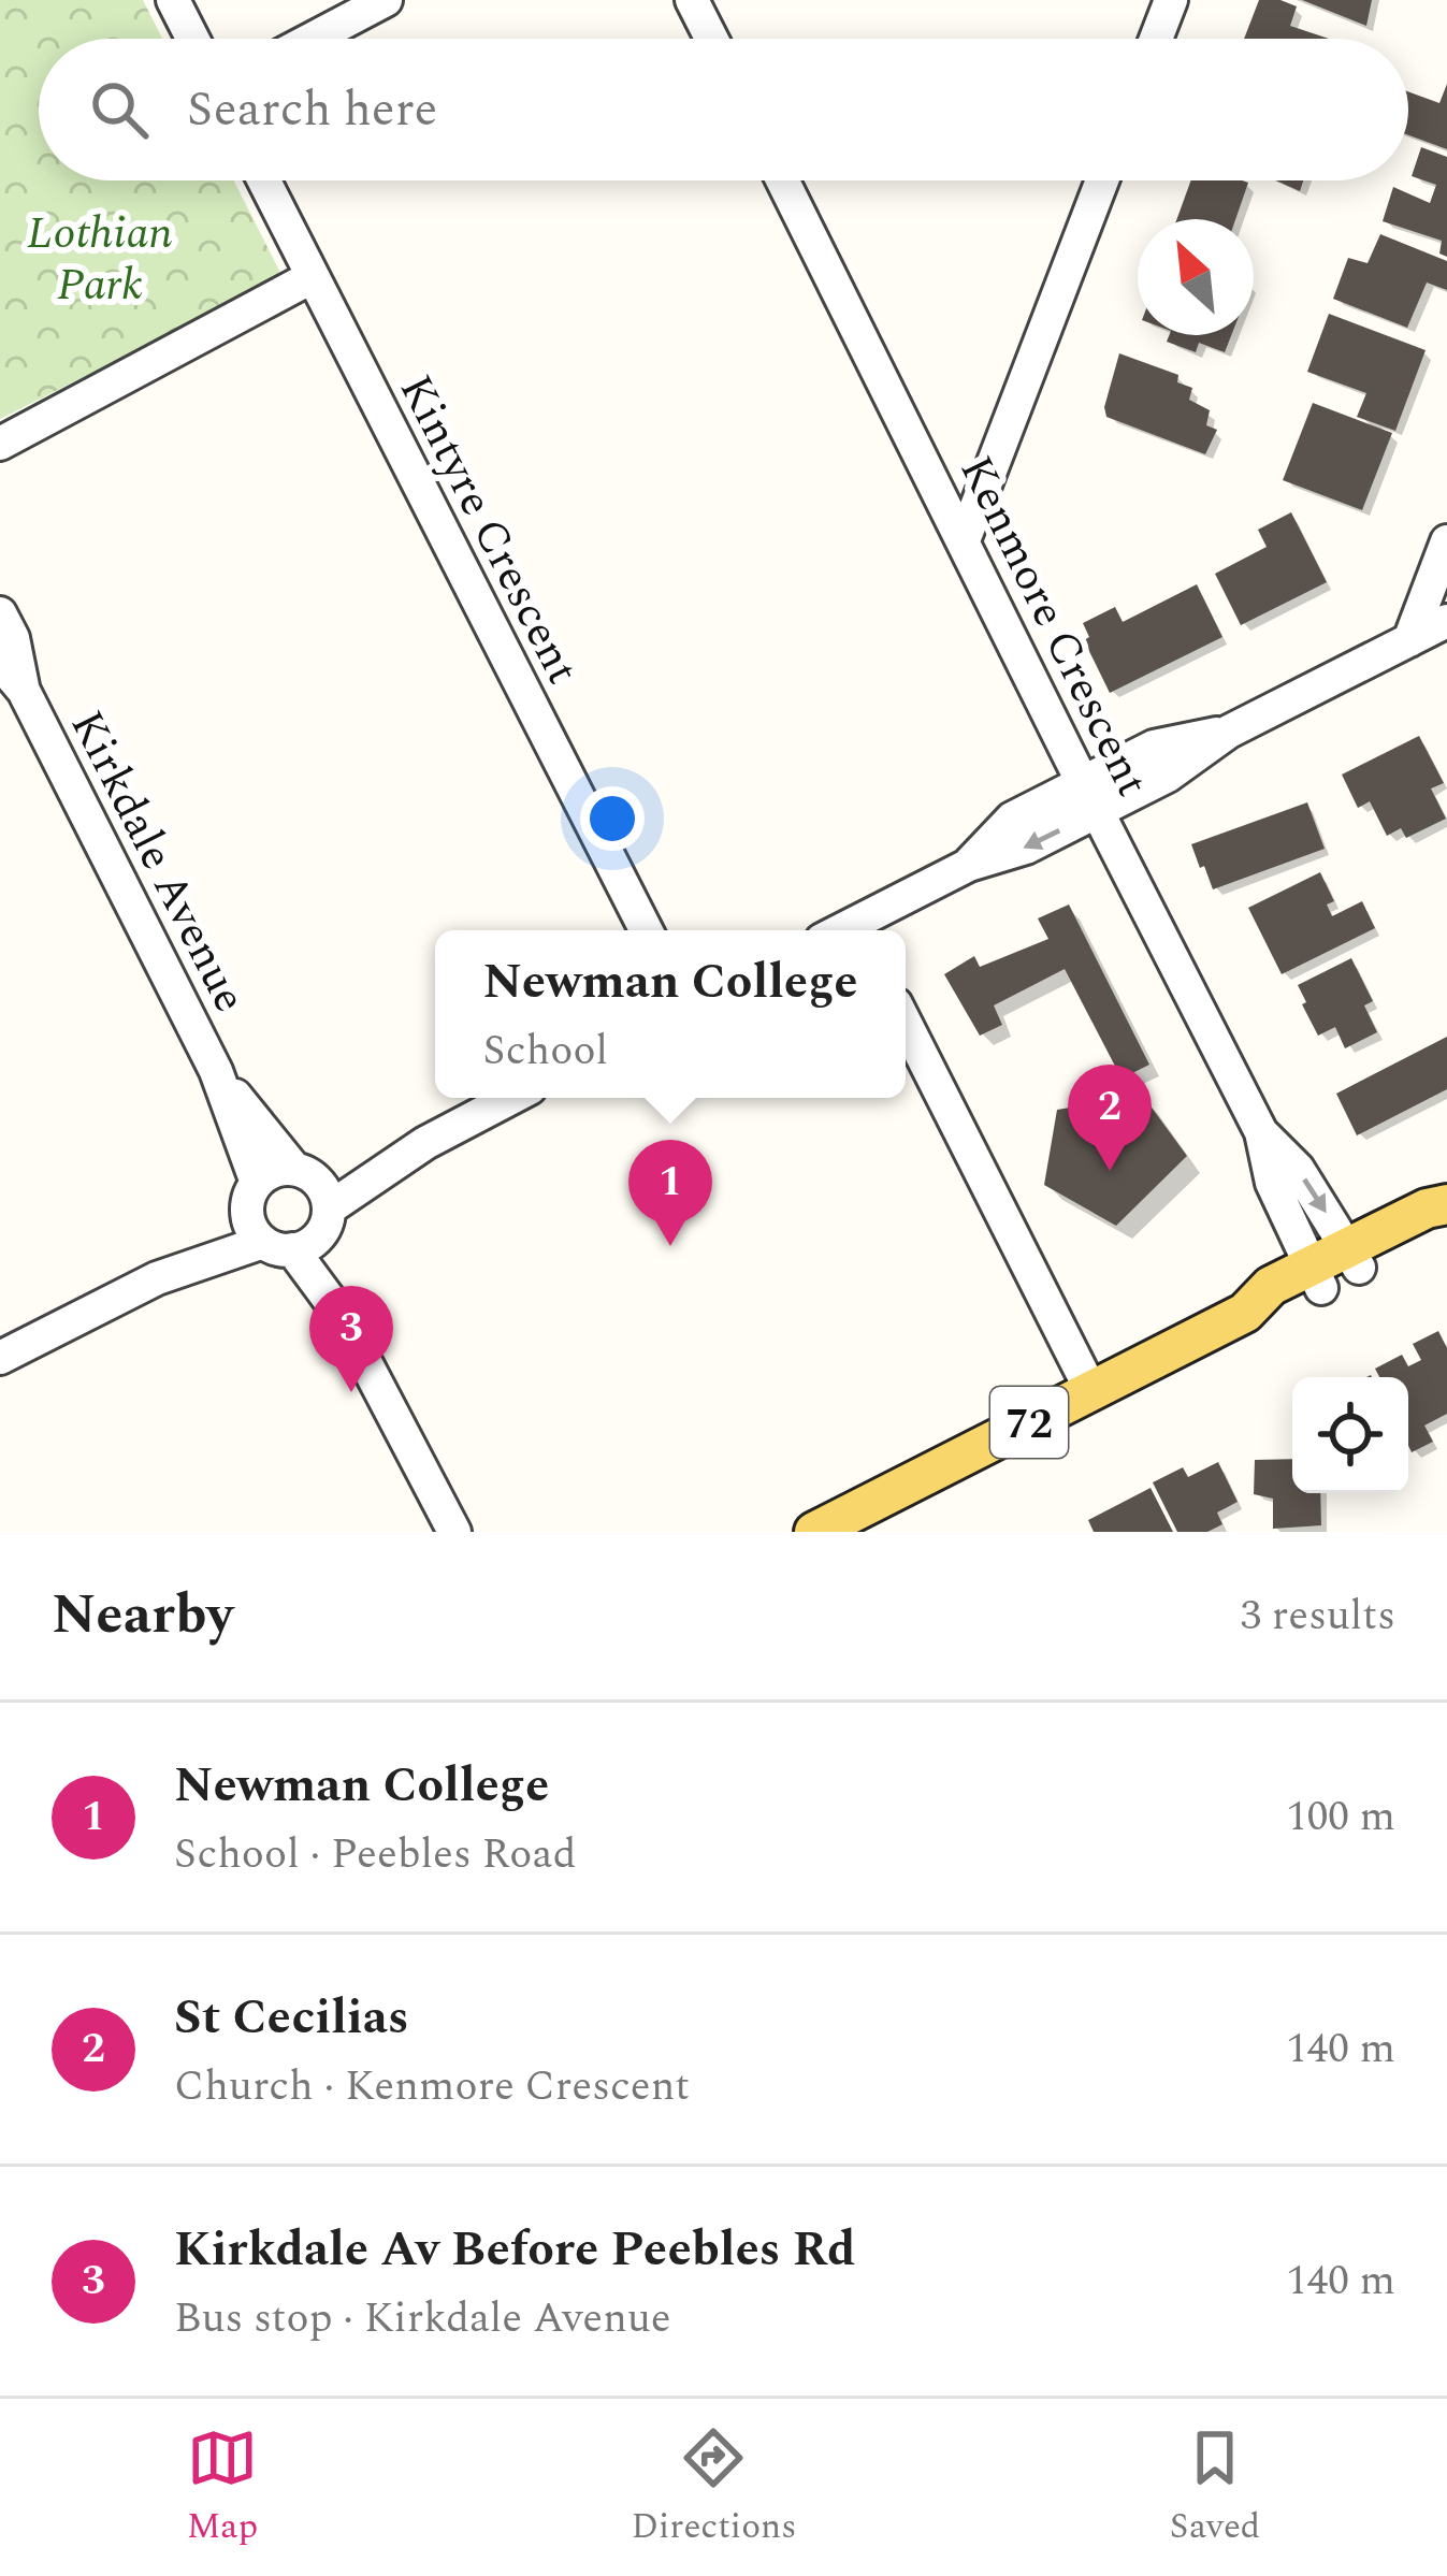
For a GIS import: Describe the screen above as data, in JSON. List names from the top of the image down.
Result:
{
  "streets": {
    "main road": ["72"],
    "street": ["Kintyre Crescent", "Kenmore Crescent", "Kirkdale Avenue"]
  },
  "crossings": [
    ["Kenmore Crescent", "72"]
  ],
  "parks": ["Lothian Park"],
  "north": "top left",
  "page": {
    "search": "Search here",
    "popup": ["Newman College", "School"],
    "pins": ["2", "1", "3"],
    "heading": ["Nearby", "3 results"],
    "list": [
      {
        "mark": "1",
        "name": "Newman College",
        "note": "School · Peebles Road",
        "value": "100 m"
      },
      {
        "mark": "2",
        "name": "St Cecilias",
        "note": "Church · Kenmore Crescent",
        "value": "140 m"
      },
      {
        "mark": "3",
        "name": "Kirkdale Av Before Peebles Rd",
        "note": "Bus stop · Kirkdale Avenue",
        "value": "140 m"
      }
    ],
    "nav": ["Map", "Directions", "Saved"]
  }
}
